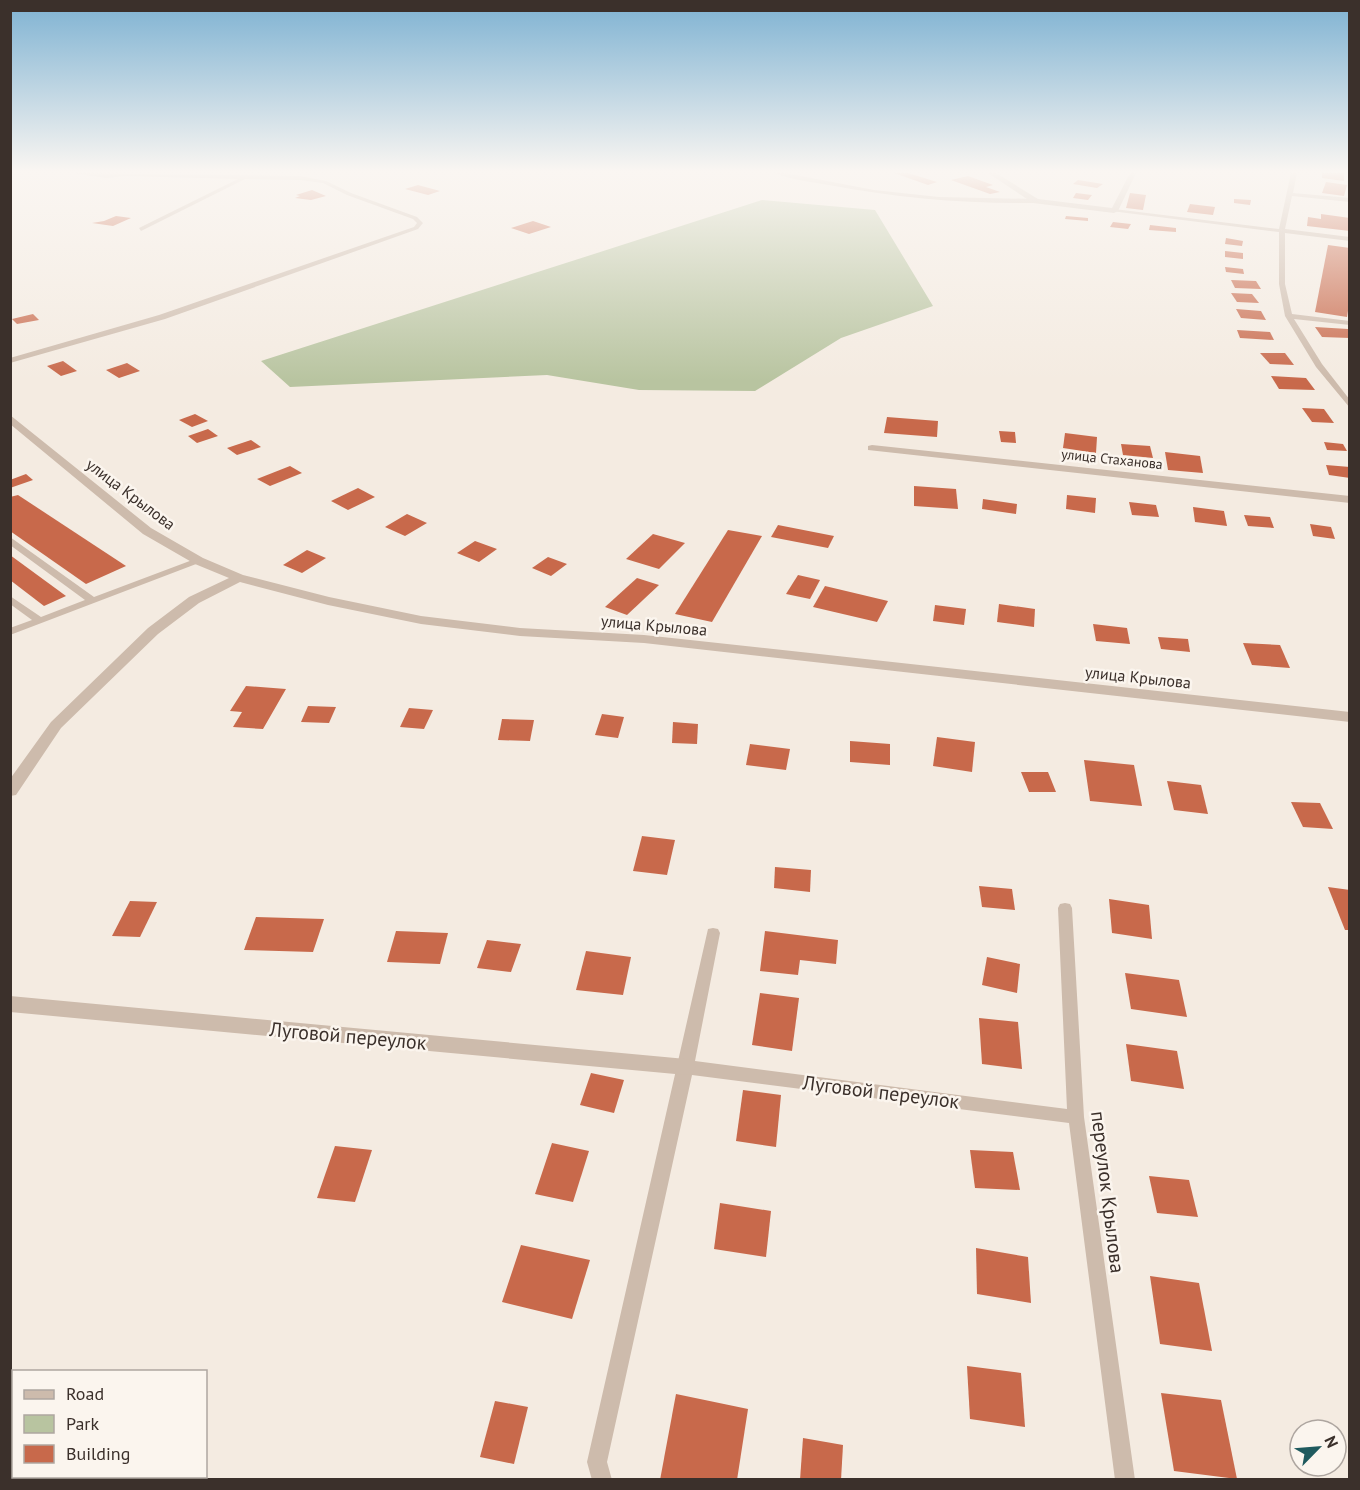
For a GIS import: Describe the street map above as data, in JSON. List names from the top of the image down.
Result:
{
  "streets": {
    "street": ["улица Стаханова", "улица Крылова", "Луговой переулок"],
    "lane": ["переулок Крылова"]
  },
  "crossings": [
    ["Луговой переулок", "переулок Крылова"]
  ],
  "legend": ["Road", "Park", "Building"],
  "north": "top right"
}
